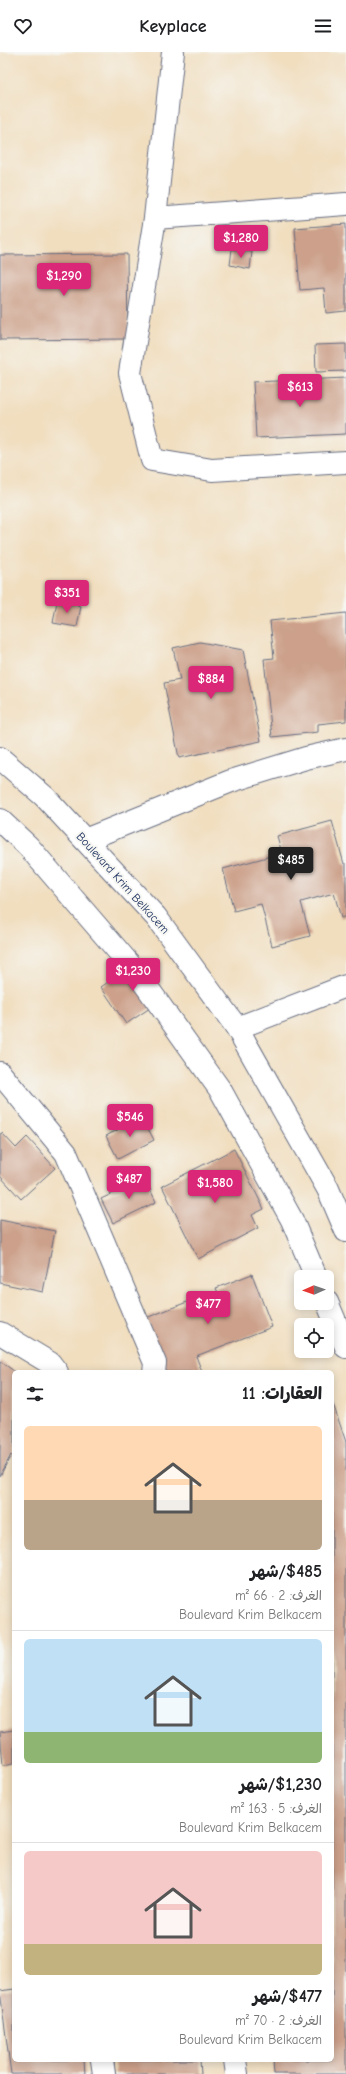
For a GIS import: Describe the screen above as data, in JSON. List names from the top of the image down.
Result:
{
  "streets": {
    "street": ["Boulevard Krim Belkacem"]
  },
  "north": "left",
  "page": {
    "header": "Keyplace",
    "price": [
      "$1,280",
      "$1,290",
      "$613",
      "$351",
      "$884",
      "$485",
      "$1,230",
      "$546",
      "$487",
      "$1,580",
      "$477"
    ],
    "heading": "العقارات: 11",
    "list": [
      {
        "name": "$485/شهر",
        "note": "الغرف: 2 · 66 m² · Boulevard Krim Belkacem"
      },
      {
        "name": "$1,230/شهر",
        "note": "الغرف: 5 · 163 m² · Boulevard Krim Belkacem"
      },
      {
        "name": "$477/شهر",
        "note": "الغرف: 2 · 70 m² · Boulevard Krim Belkacem"
      }
    ]
  }
}
